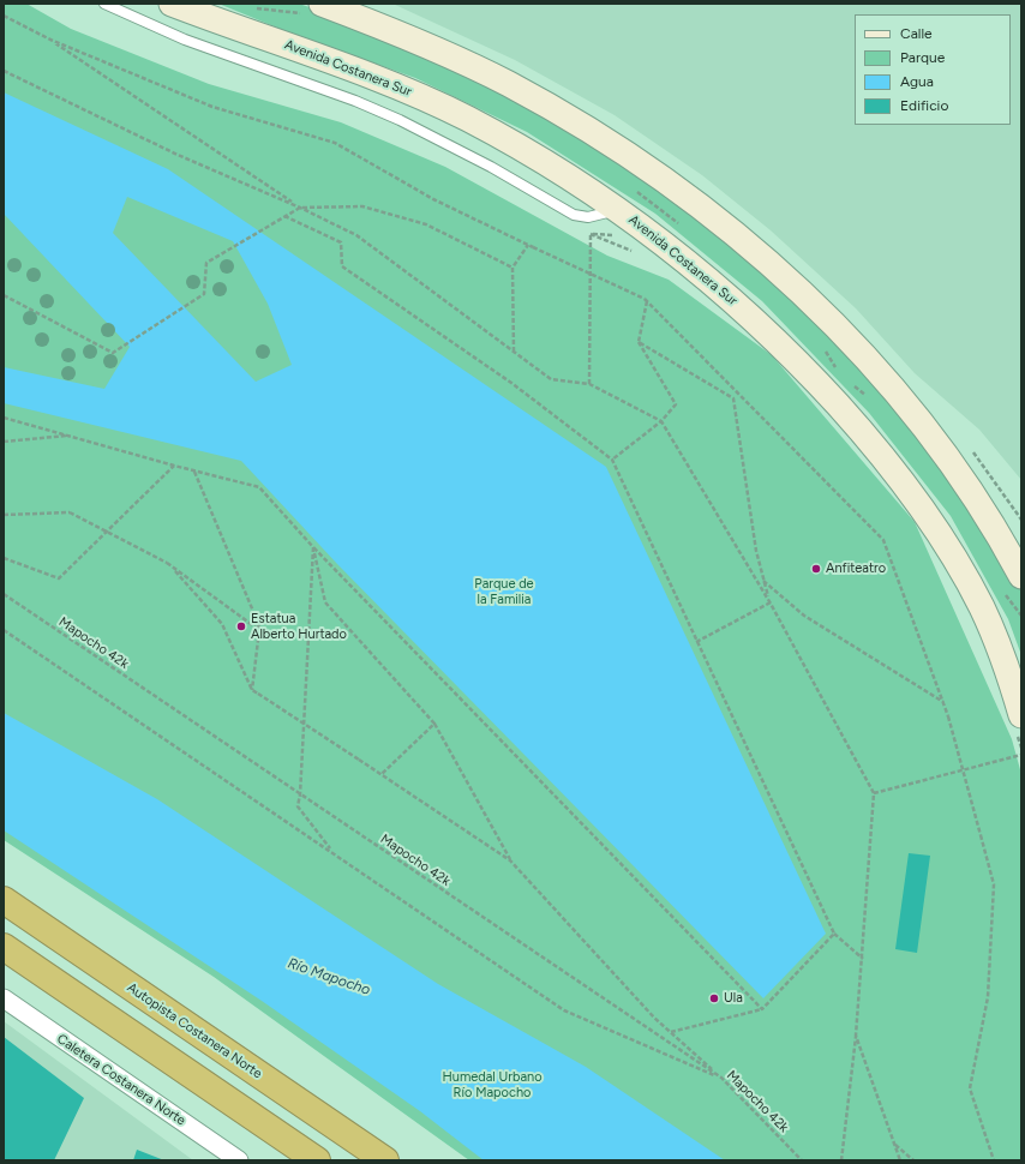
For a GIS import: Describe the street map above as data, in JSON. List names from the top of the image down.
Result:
{
  "streets": {
    "highway": ["Autopista Costanera Norte"],
    "main road": ["Avenida Costanera Sur"],
    "street": ["Caletera Costanera Norte"],
    "path": ["Mapocho 42k"]
  },
  "water": ["Río Mapocho"],
  "parks": ["Parque de la Familia", "Humedal Urbano Río Mapocho"],
  "places": ["Anfiteatro", "Estatua Alberto Hurtado", "Ula"],
  "legend": [
    "Calle",
    "Parque",
    "Agua",
    "Edificio"
  ]
}
